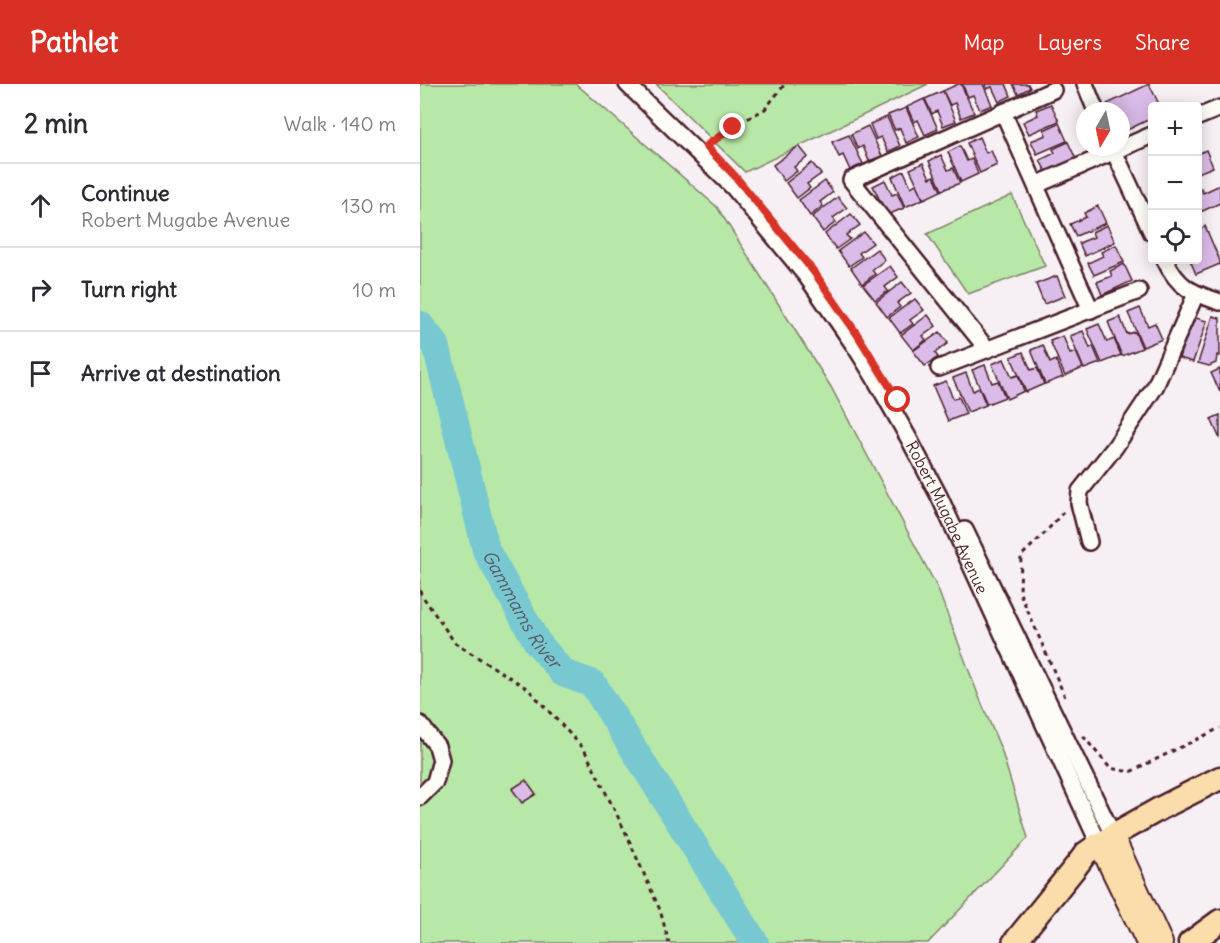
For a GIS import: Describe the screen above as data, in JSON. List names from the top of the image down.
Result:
{
  "streets": {
    "main road": ["Robert Mugabe Avenue"]
  },
  "water": ["Gammams River"],
  "north": "bottom",
  "page": {
    "header": "Pathlet",
    "nav": ["Map", "Layers", "Share"],
    "heading": ["2 min", "Walk · 140 m"],
    "map_buttons": ["+", "−"],
    "list": [
      ["Continue", "Robert Mugabe Avenue", "130 m"],
      ["Turn right", "10 m"],
      "Arrive at destination"
    ]
  }
}
